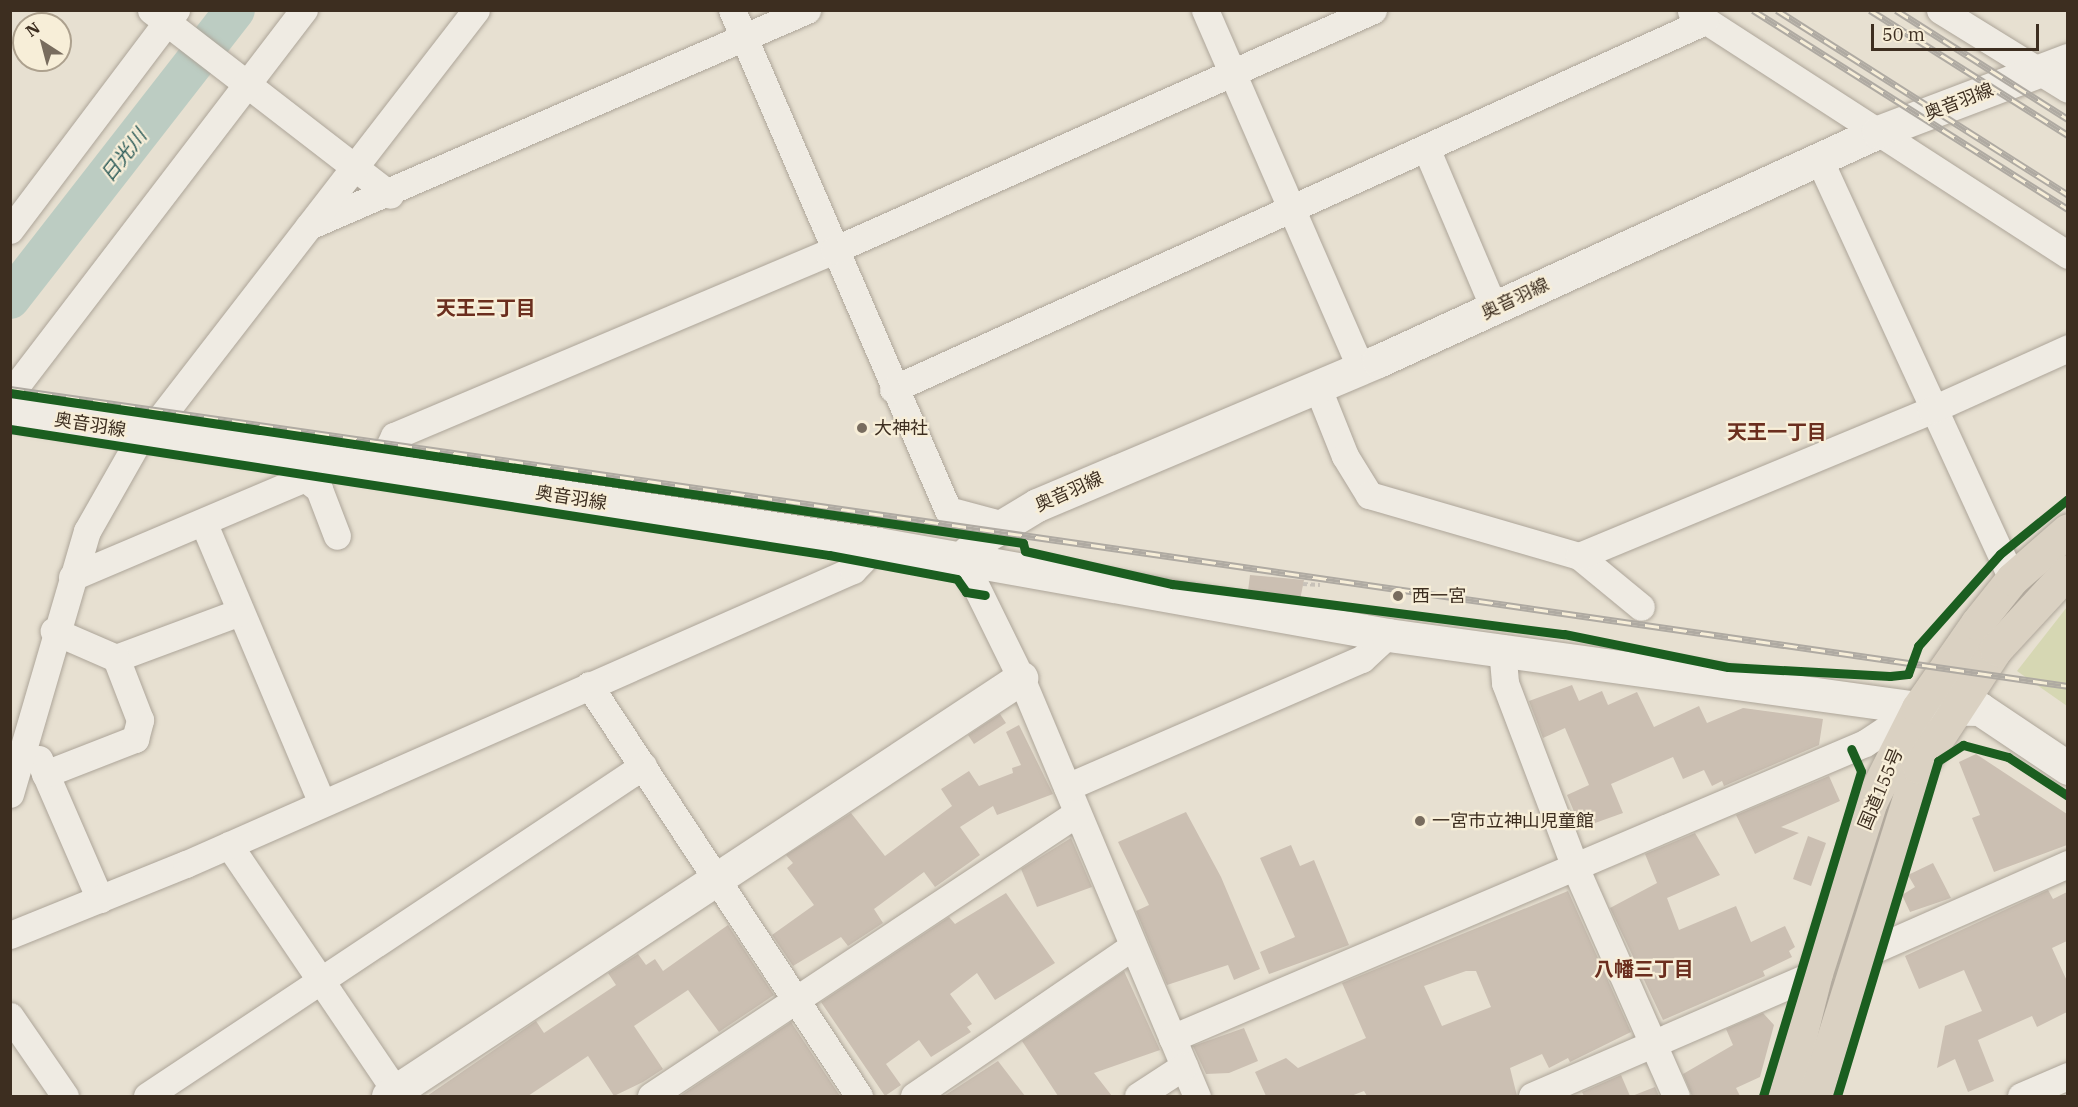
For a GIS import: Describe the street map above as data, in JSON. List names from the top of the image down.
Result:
{
  "streets": {
    "highway": ["国道155号"],
    "main road": ["奥音羽線"]
  },
  "districts": ["天王三丁目", "天王一丁目", "八幡三丁目"],
  "water": ["日光川"],
  "places": ["大神社", "西一宮", "一宮市立神山児童館"],
  "scale_bar": "50 m",
  "north": "top left"
}
